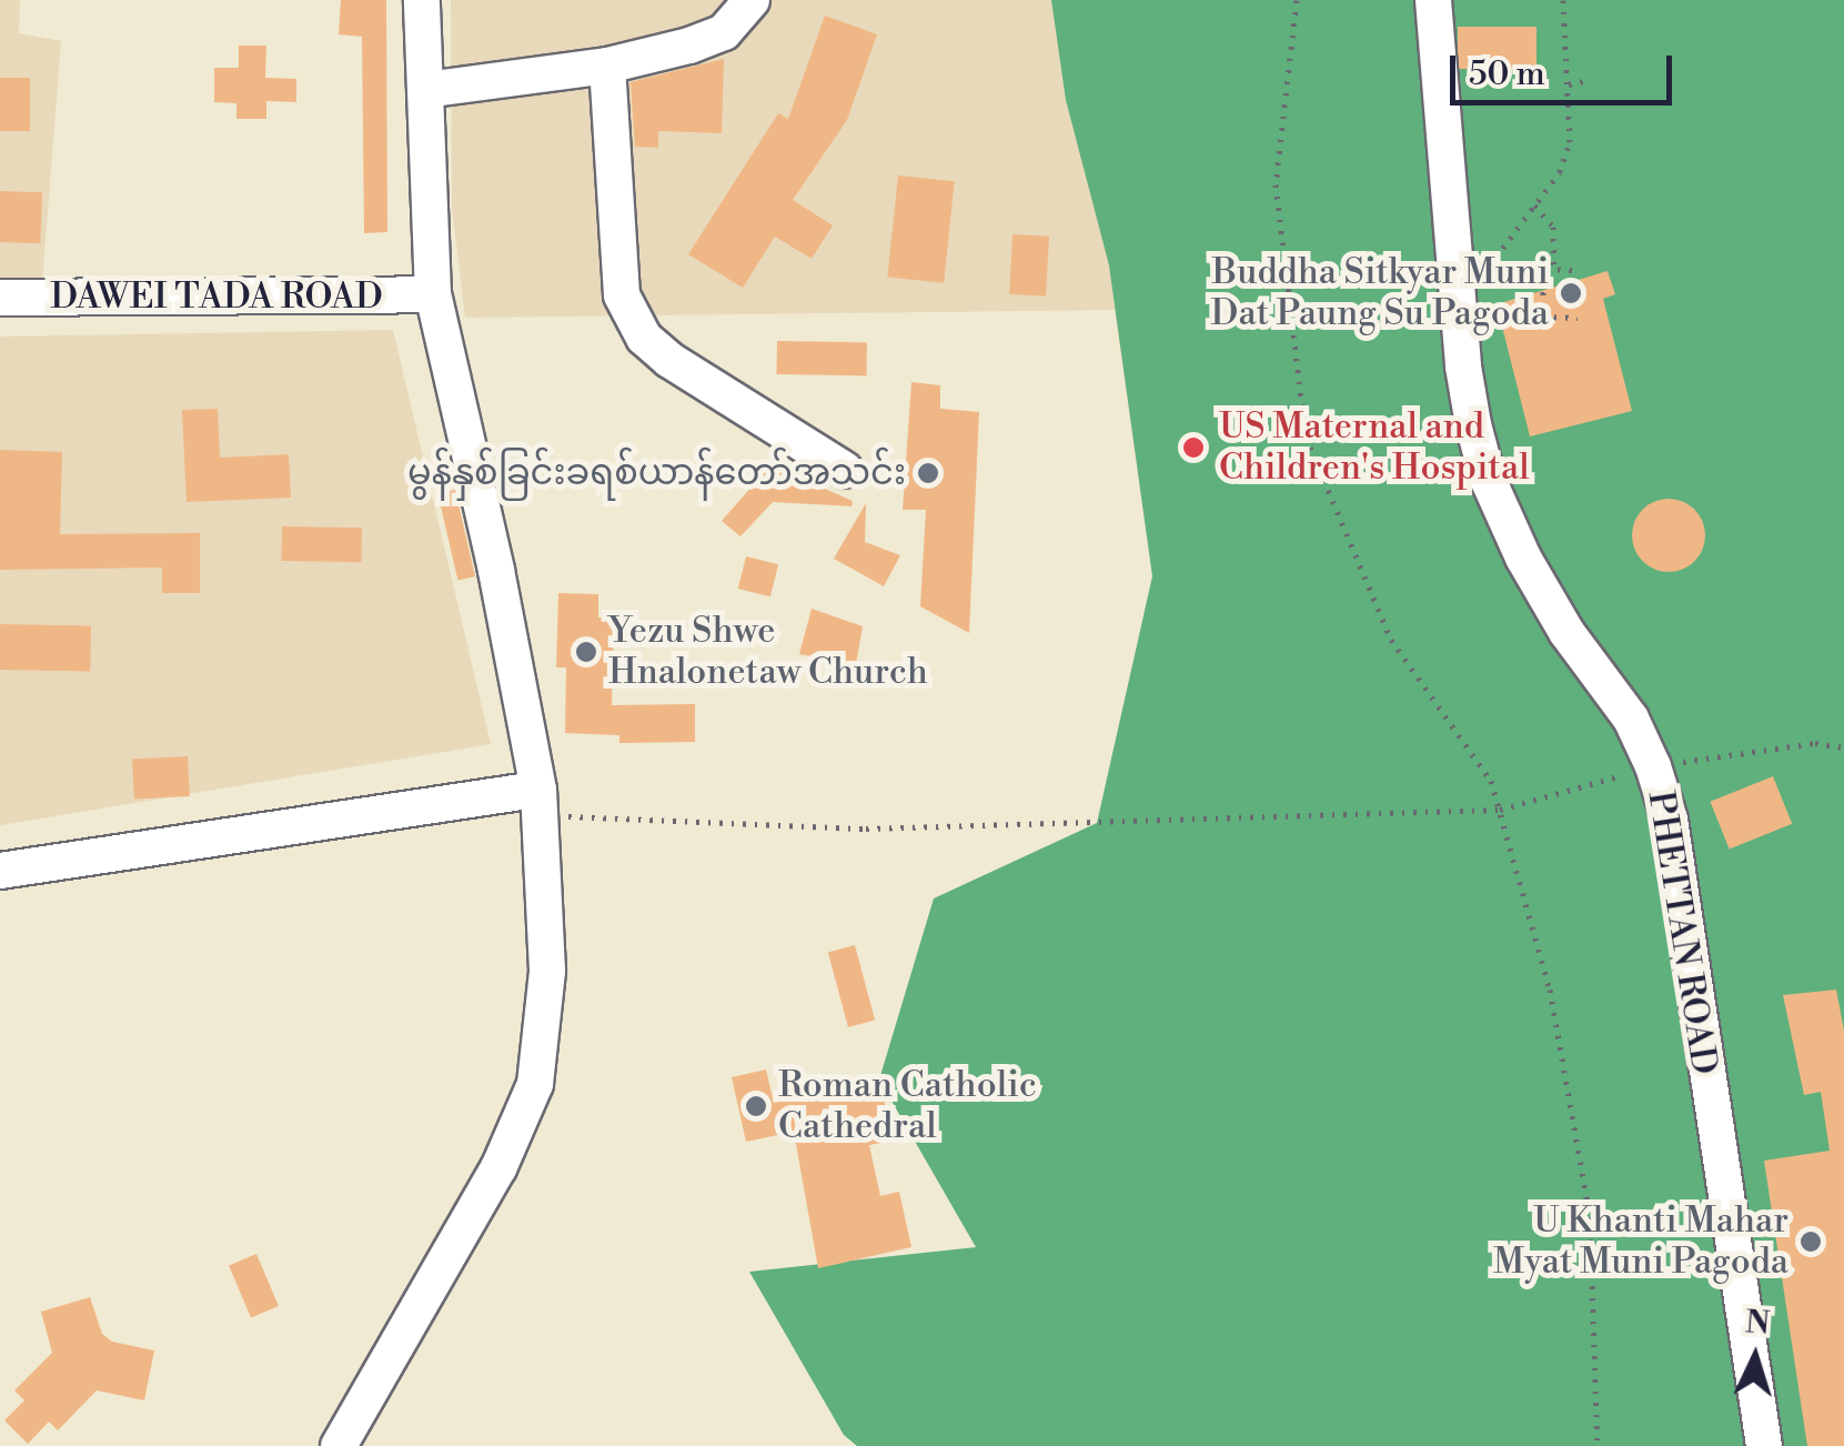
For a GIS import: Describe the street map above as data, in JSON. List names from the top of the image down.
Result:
{
  "streets": {
    "street": ["DAWEI TADA ROAD", "PHETTAN ROAD"]
  },
  "places": [
    "Buddha Sitkyar Muni Dat Paung Su Pagoda",
    "US Maternal and Children's Hospital",
    "မွန်နှစ်ခြင်းခရစ်ယာန်တော်အသင်း",
    "Yezu Shwe Hnalonetaw Church",
    "Roman Catholic Cathedral",
    "U Khanti Mahar Myat Muni Pagoda"
  ],
  "scale_bar": "50 m",
  "north": "top"
}
